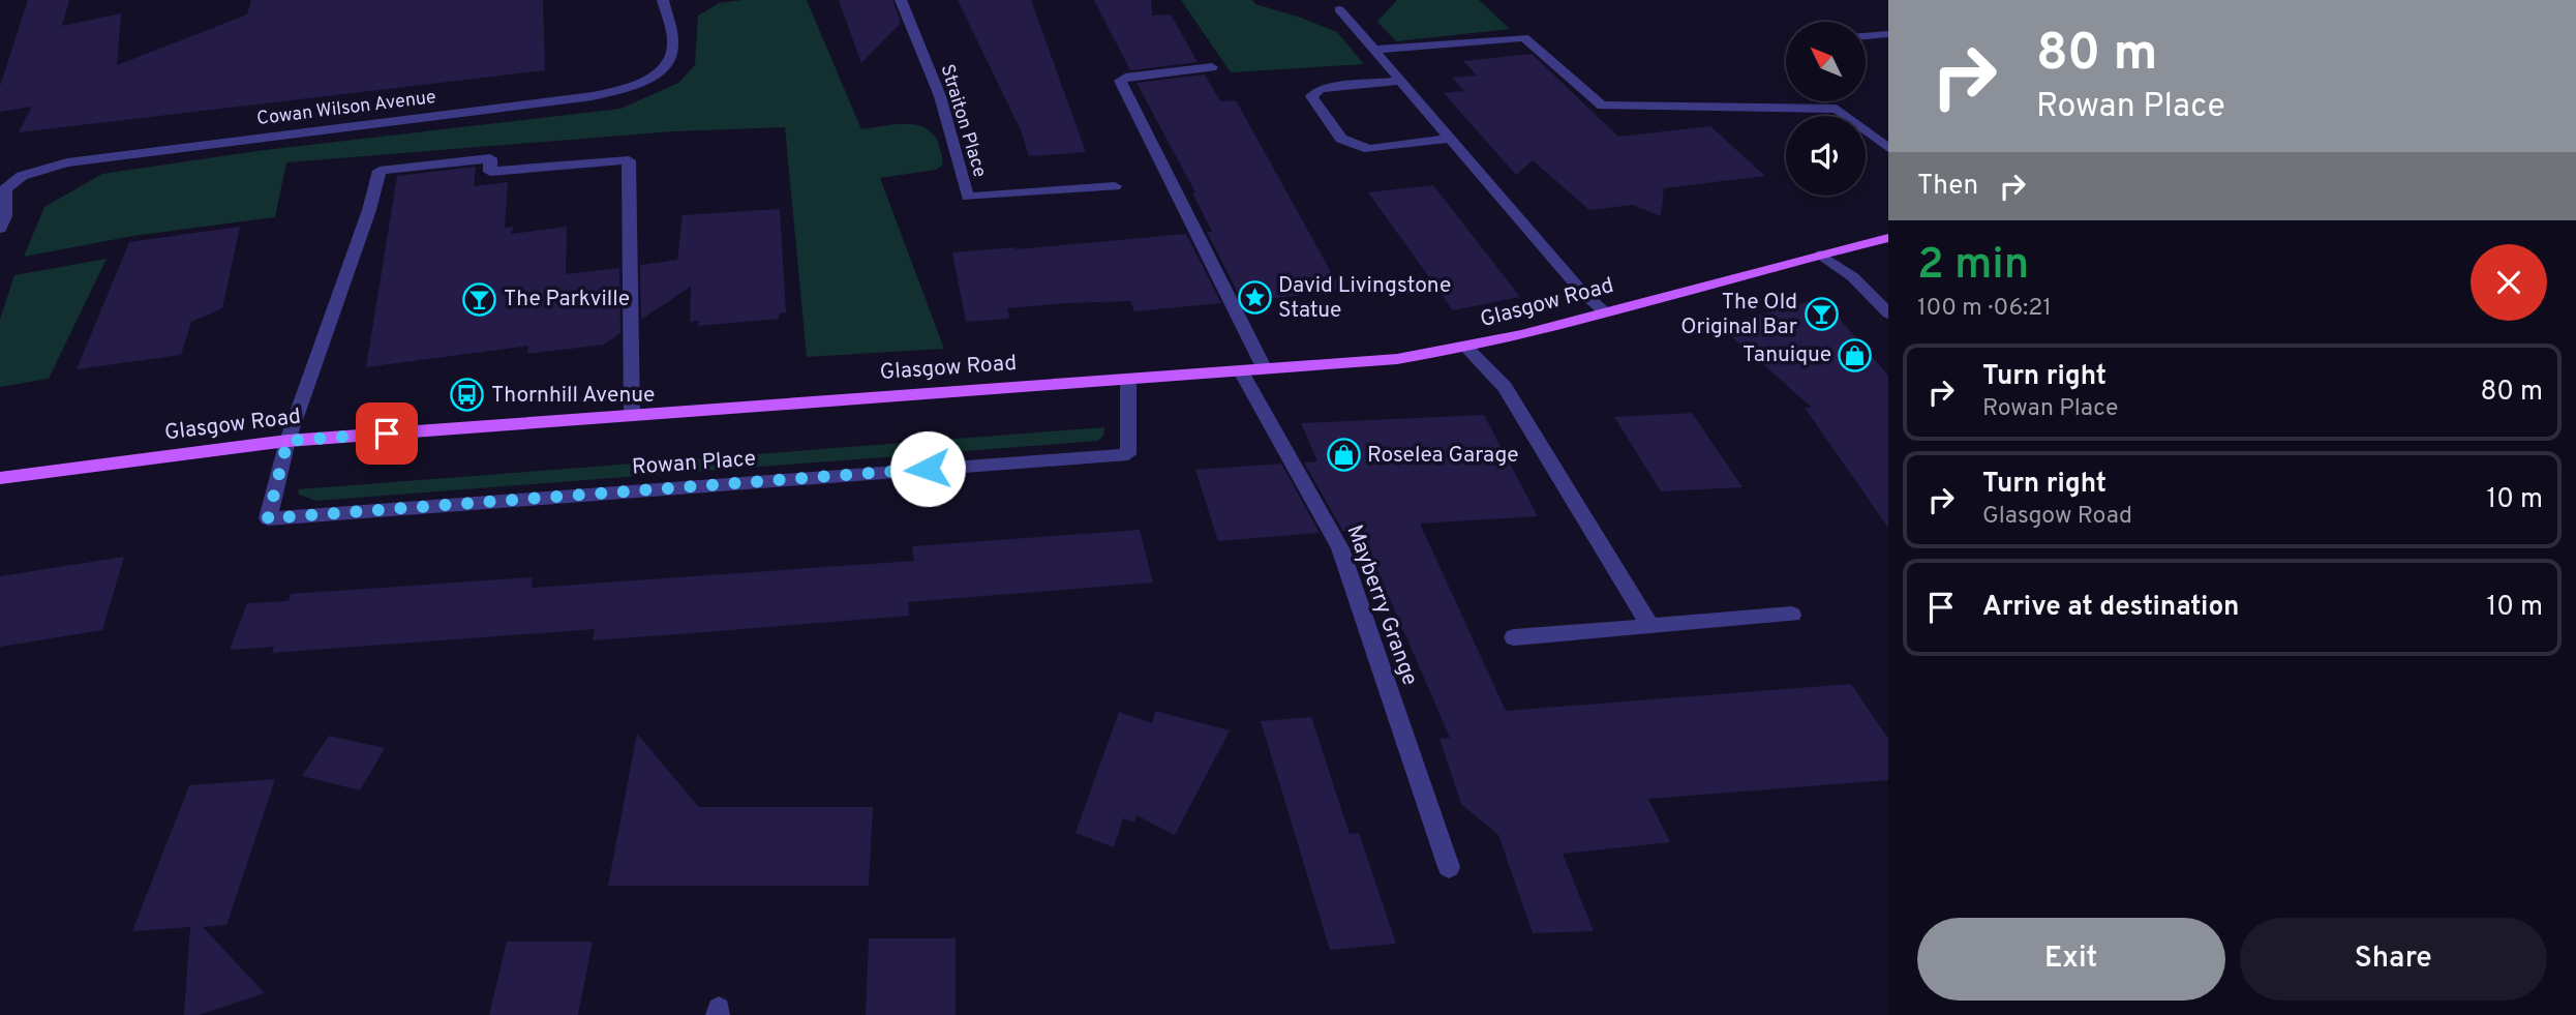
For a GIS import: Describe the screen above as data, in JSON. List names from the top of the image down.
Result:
{
  "streets": {
    "main road": ["Glasgow Road"],
    "street": [
      "Cowan Wilson Avenue",
      "Straiton Place",
      "Rowan Place",
      "Mayberry Grange"
    ]
  },
  "crossings": [
    ["Glasgow Road", "Rowan Place"],
    ["Glasgow Road", "Mayberry Grange"]
  ],
  "places": {
    "place": ["David Livingstone Statue"],
    "bar": ["The Parkville", "The Old Original Bar"],
    "shop": ["Tanuique", "Roselea Garage"],
    "bus stop": ["Thornhill Avenue"]
  },
  "north": "top left",
  "page": {
    "turn": ["80 m", "Rowan Place"],
    "then": "Then",
    "heading": ["2 min", "100 m · 06:21"],
    "list": [
      {
        "name": "Turn right",
        "note": "Rowan Place",
        "value": "80 m"
      },
      {
        "name": "Turn right",
        "note": "Glasgow Road",
        "value": "10 m"
      },
      {
        "name": "Arrive at destination",
        "value": "10 m"
      }
    ],
    "buttons": ["Exit", "Share"]
  }
}
